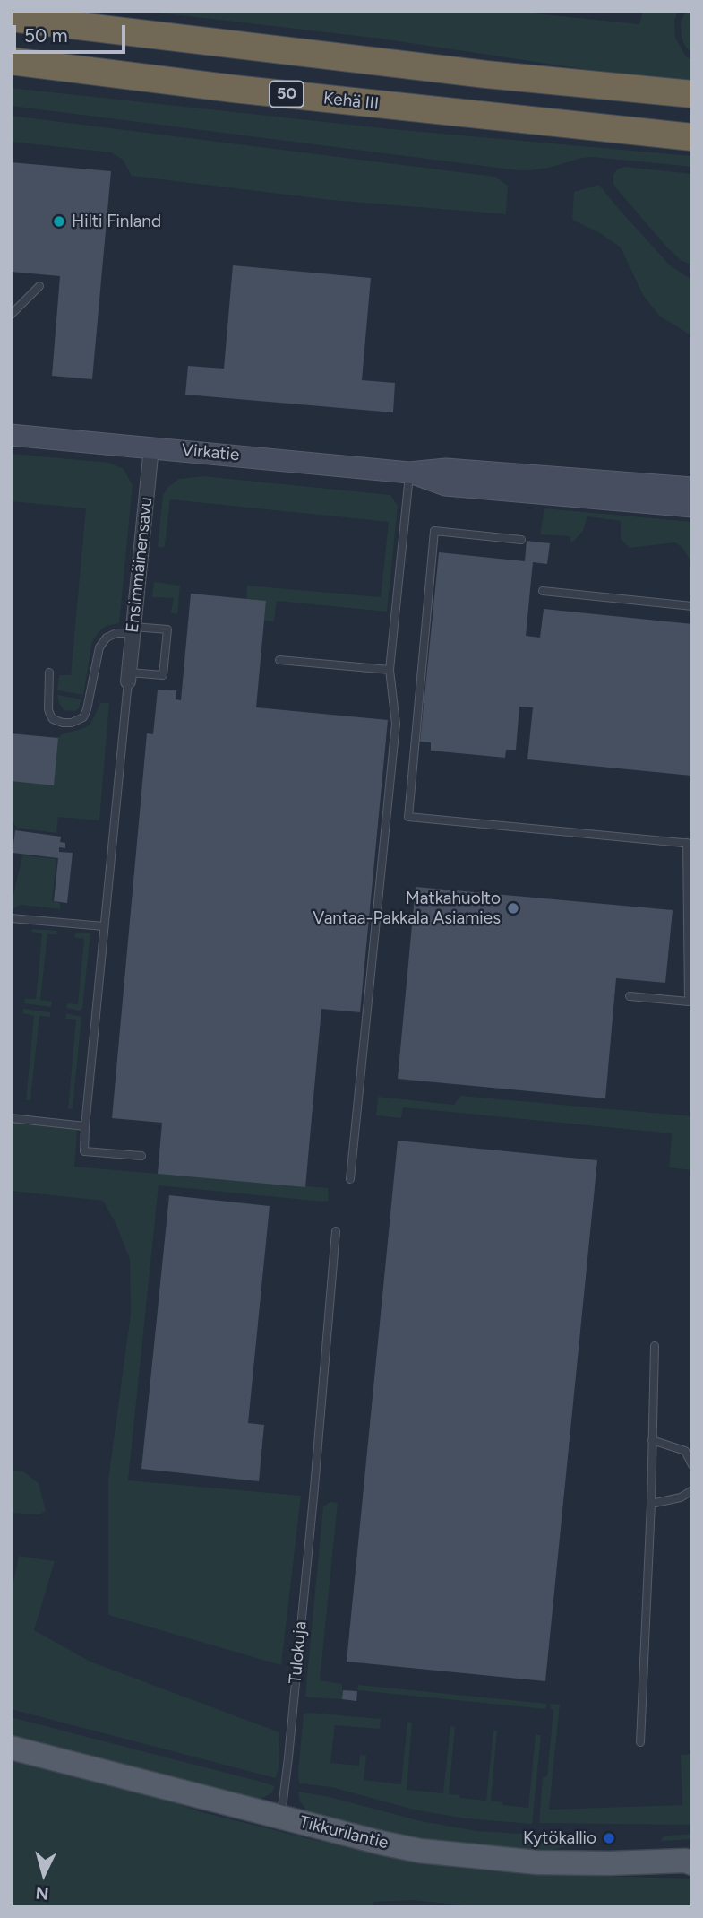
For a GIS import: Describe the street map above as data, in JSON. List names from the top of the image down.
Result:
{
  "streets": {
    "highway": ["50", "Kehä III"],
    "main road": ["Tikkurilantie"],
    "street": ["Virkatie", "Ensimmäinensavu"],
    "lane": ["Tulokuja"]
  },
  "crossings": [
    ["Virkatie", "Ensimmäinensavu"],
    ["Tulokuja", "Tikkurilantie"]
  ],
  "places": ["Hilti Finland", "Matkahuolto Vantaa-Pakkala Asiamies", "Kytökallio"],
  "scale_bar": "50 m",
  "north": "bottom"
}
